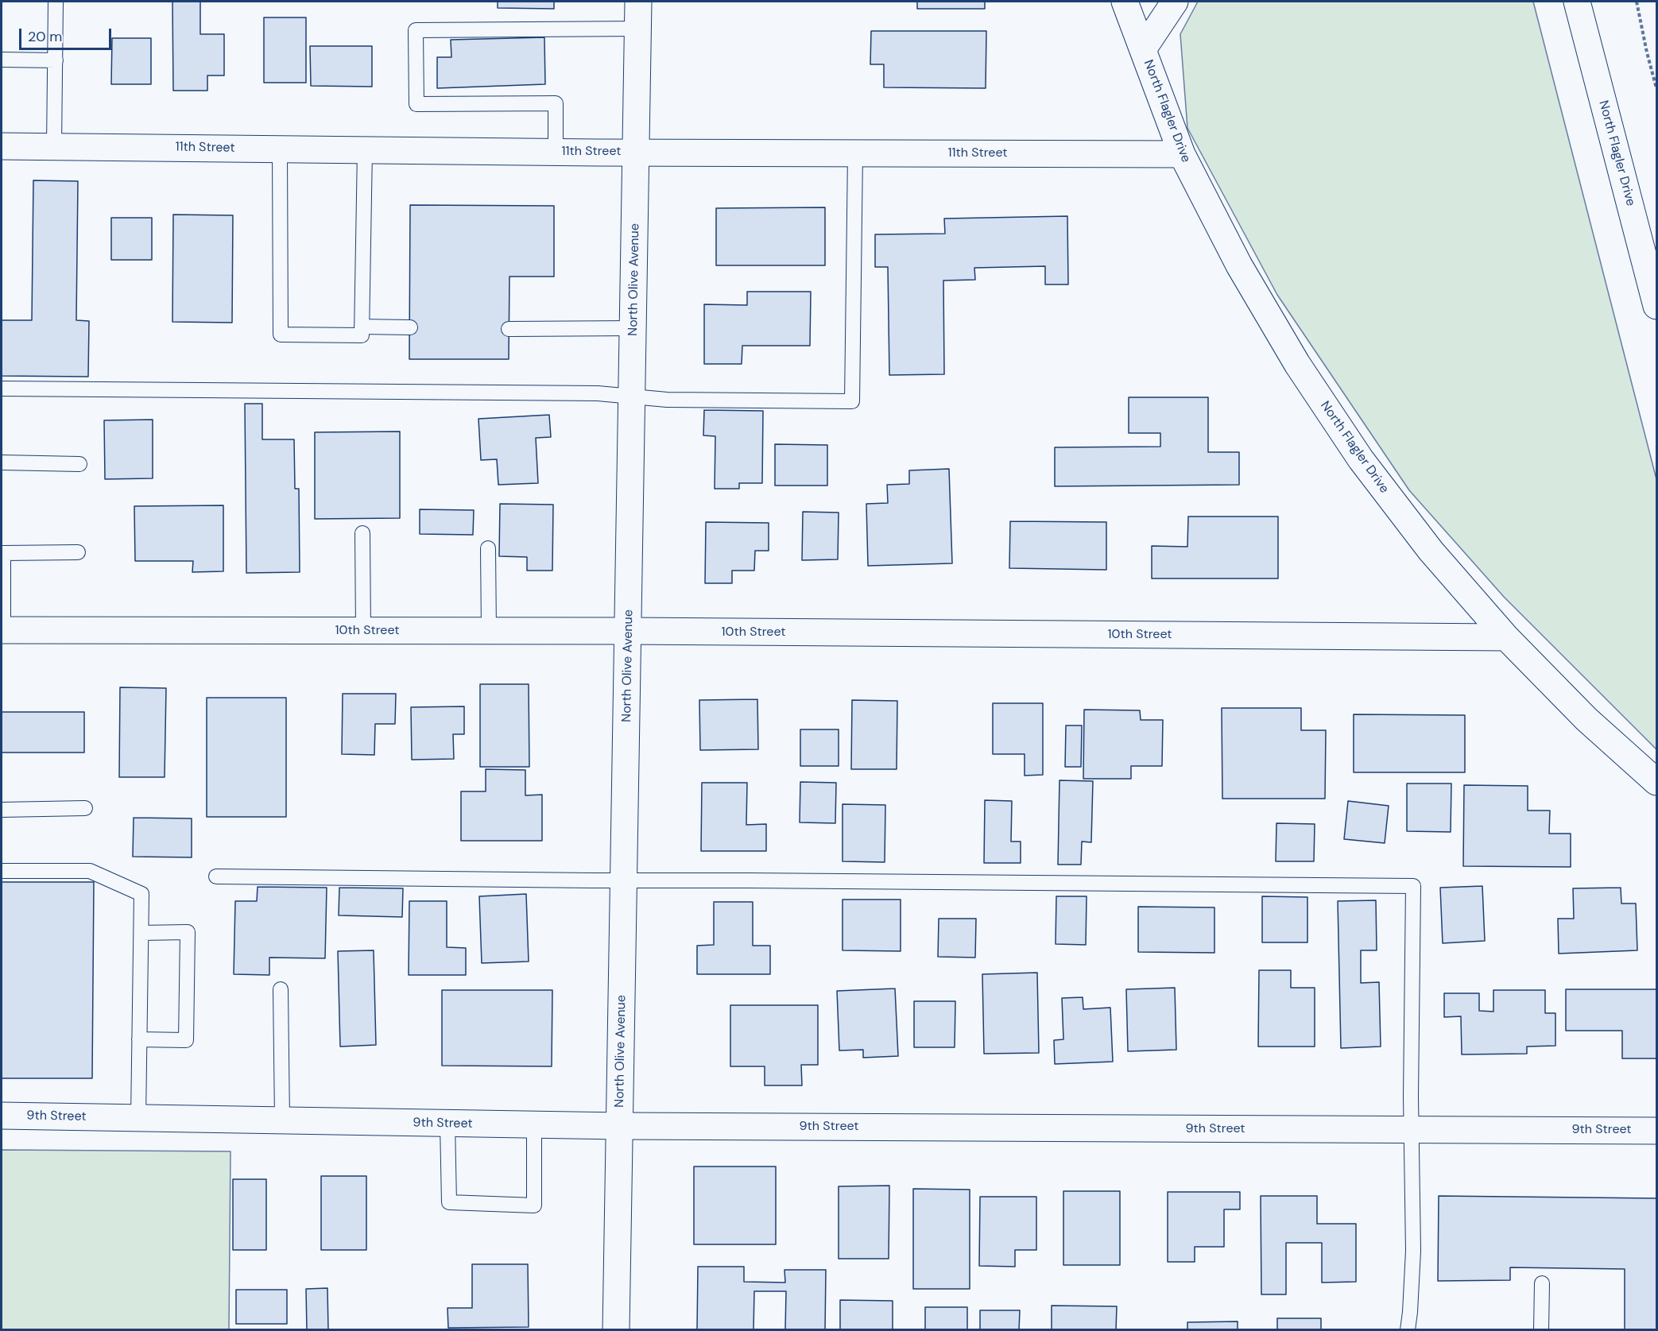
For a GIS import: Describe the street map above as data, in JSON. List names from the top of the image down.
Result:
{
  "streets": {
    "street": [
      "North Flagler Drive",
      "11th Street",
      "North Olive Avenue",
      "10th Street",
      "9th Street"
    ]
  },
  "crossings": [
    ["North Flagler Drive", "11th Street"],
    ["North Flagler Drive", "10th Street"],
    ["11th Street", "North Olive Avenue"],
    ["North Olive Avenue", "10th Street"],
    ["North Olive Avenue", "9th Street"]
  ],
  "scale_bar": "20 m"
}
